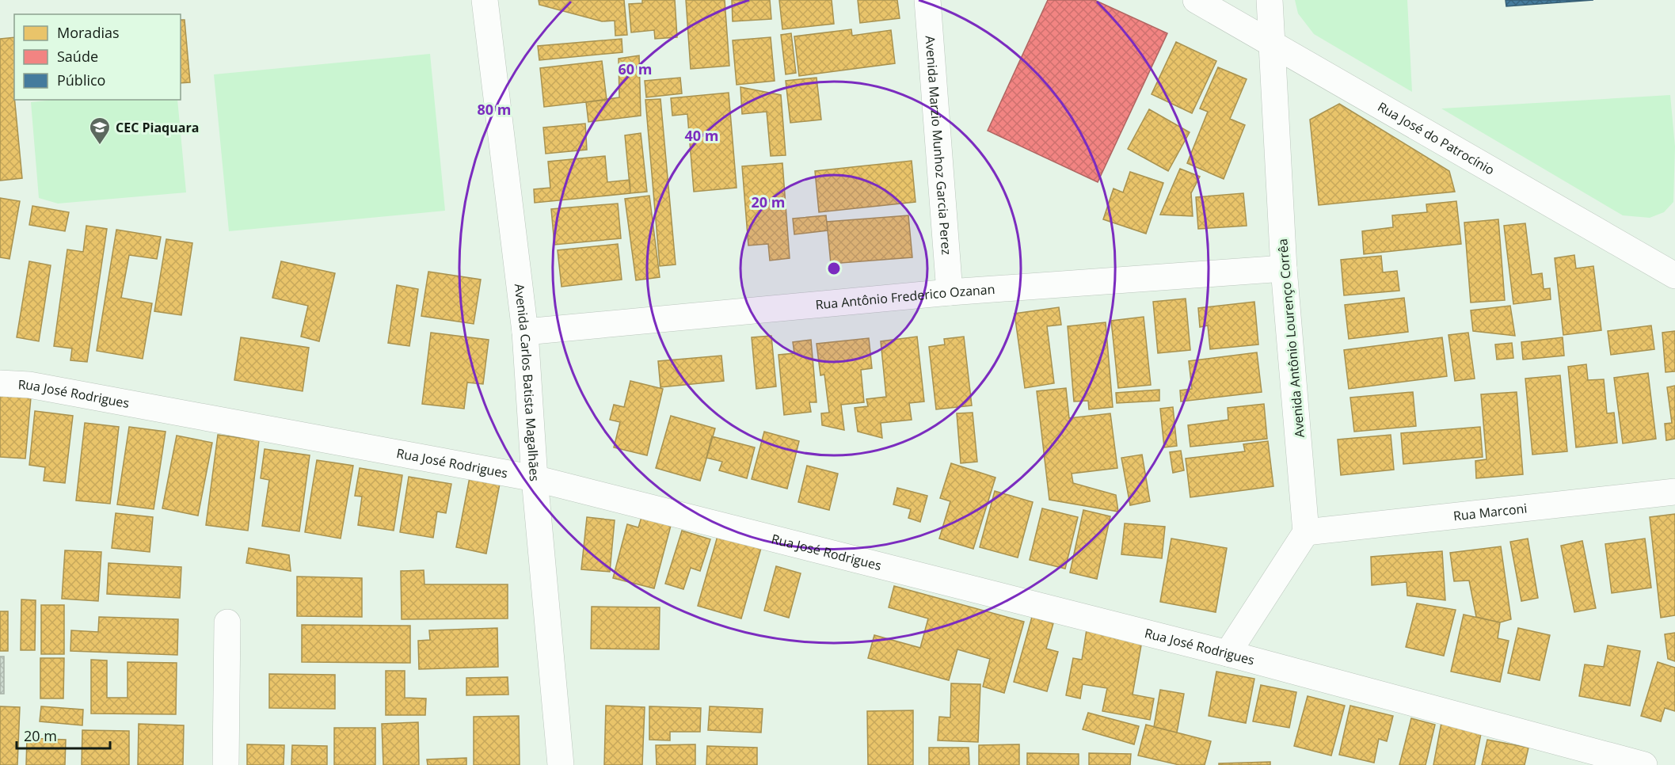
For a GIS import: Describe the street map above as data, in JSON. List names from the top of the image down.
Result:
{
  "streets": {
    "street": [
      "Rua José do Patrocínio",
      "Avenida Marzio Munhoz Garcia Perez",
      "Rua Antônio Frederico Ozanan",
      "Avenida Antônio Lourenço Corrêa",
      "Avenida Carlos Batista Magalhães",
      "Rua José Rodrigues",
      "Rua Marconi"
    ]
  },
  "crossings": [
    ["Rua José do Patrocínio", "Avenida Antônio Lourenço Corrêa"],
    ["Avenida Marzio Munhoz Garcia Perez", "Rua Antônio Frederico Ozanan"],
    ["Rua Antônio Frederico Ozanan", "Avenida Antônio Lourenço Corrêa"],
    ["Rua Antônio Frederico Ozanan", "Avenida Carlos Batista Magalhães"],
    ["Avenida Antônio Lourenço Corrêa", "Rua Marconi"],
    ["Avenida Carlos Batista Magalhães", "Rua José Rodrigues"]
  ],
  "places": {
    "school or university": ["CEC Piaquara"]
  },
  "legend": ["Moradias", "Saúde", "Público"],
  "scale_bar": "20 m",
  "rings": [
    "60 m",
    "80 m",
    "40 m",
    "20 m"
  ]
}
